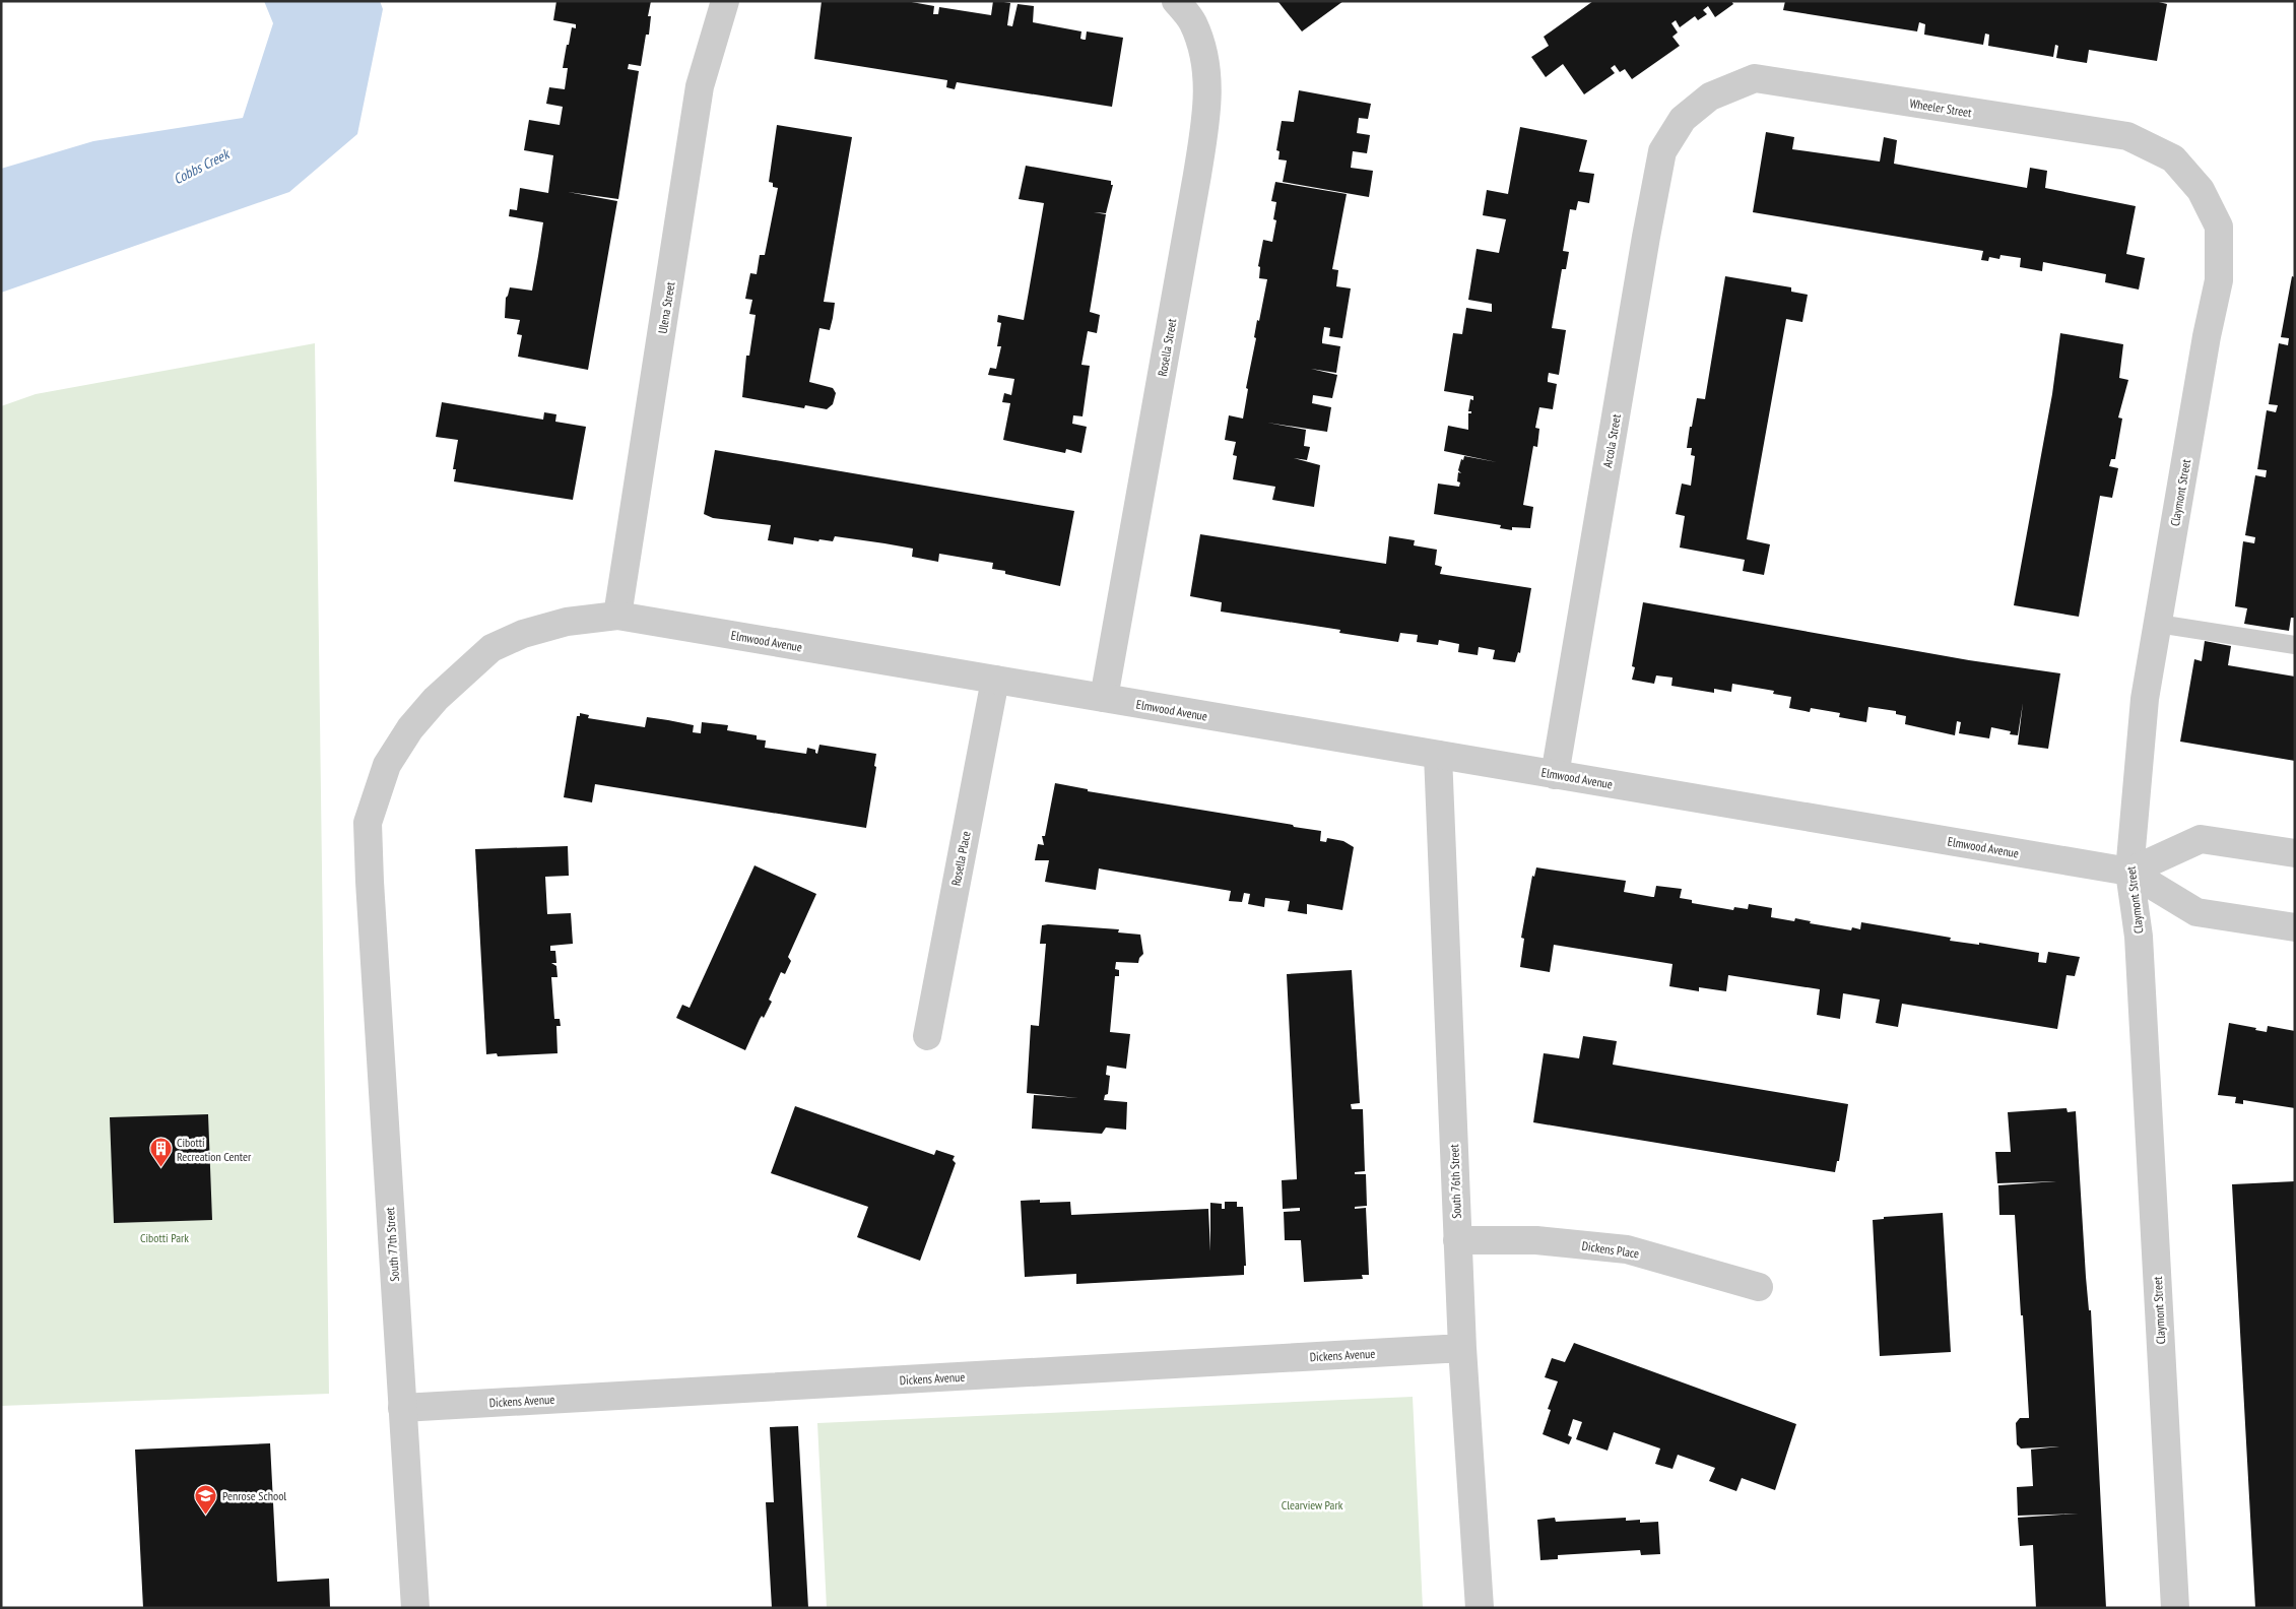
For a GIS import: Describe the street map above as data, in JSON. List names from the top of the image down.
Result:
{
  "streets": {
    "street": [
      "Wheeler Street",
      "Ulena Street",
      "Rosella Street",
      "Arcola Street",
      "Claymont Street",
      "Elmwood Avenue",
      "Rosella Place",
      "South 76th Street",
      "South 77th Street",
      "Dickens Place",
      "Dickens Avenue"
    ]
  },
  "crossings": [
    ["Wheeler Street", "Arcola Street"],
    ["Wheeler Street", "Claymont Street"],
    ["Ulena Street", "Elmwood Avenue"],
    ["Rosella Street", "Elmwood Avenue"],
    ["Arcola Street", "Elmwood Avenue"],
    ["Claymont Street", "Elmwood Avenue"],
    ["Elmwood Avenue", "Rosella Place"],
    ["Elmwood Avenue", "South 76th Street"],
    ["Elmwood Avenue", "South 77th Street"],
    ["South 76th Street", "Dickens Place"],
    ["South 76th Street", "Dickens Avenue"],
    ["South 77th Street", "Dickens Avenue"]
  ],
  "water": ["Cobbs Creek"],
  "parks": ["Cibotti Park", "Clearview Park"],
  "places": {
    "building": ["Cibotti Recreation Center"],
    "school or university": ["Penrose School"]
  }
}
